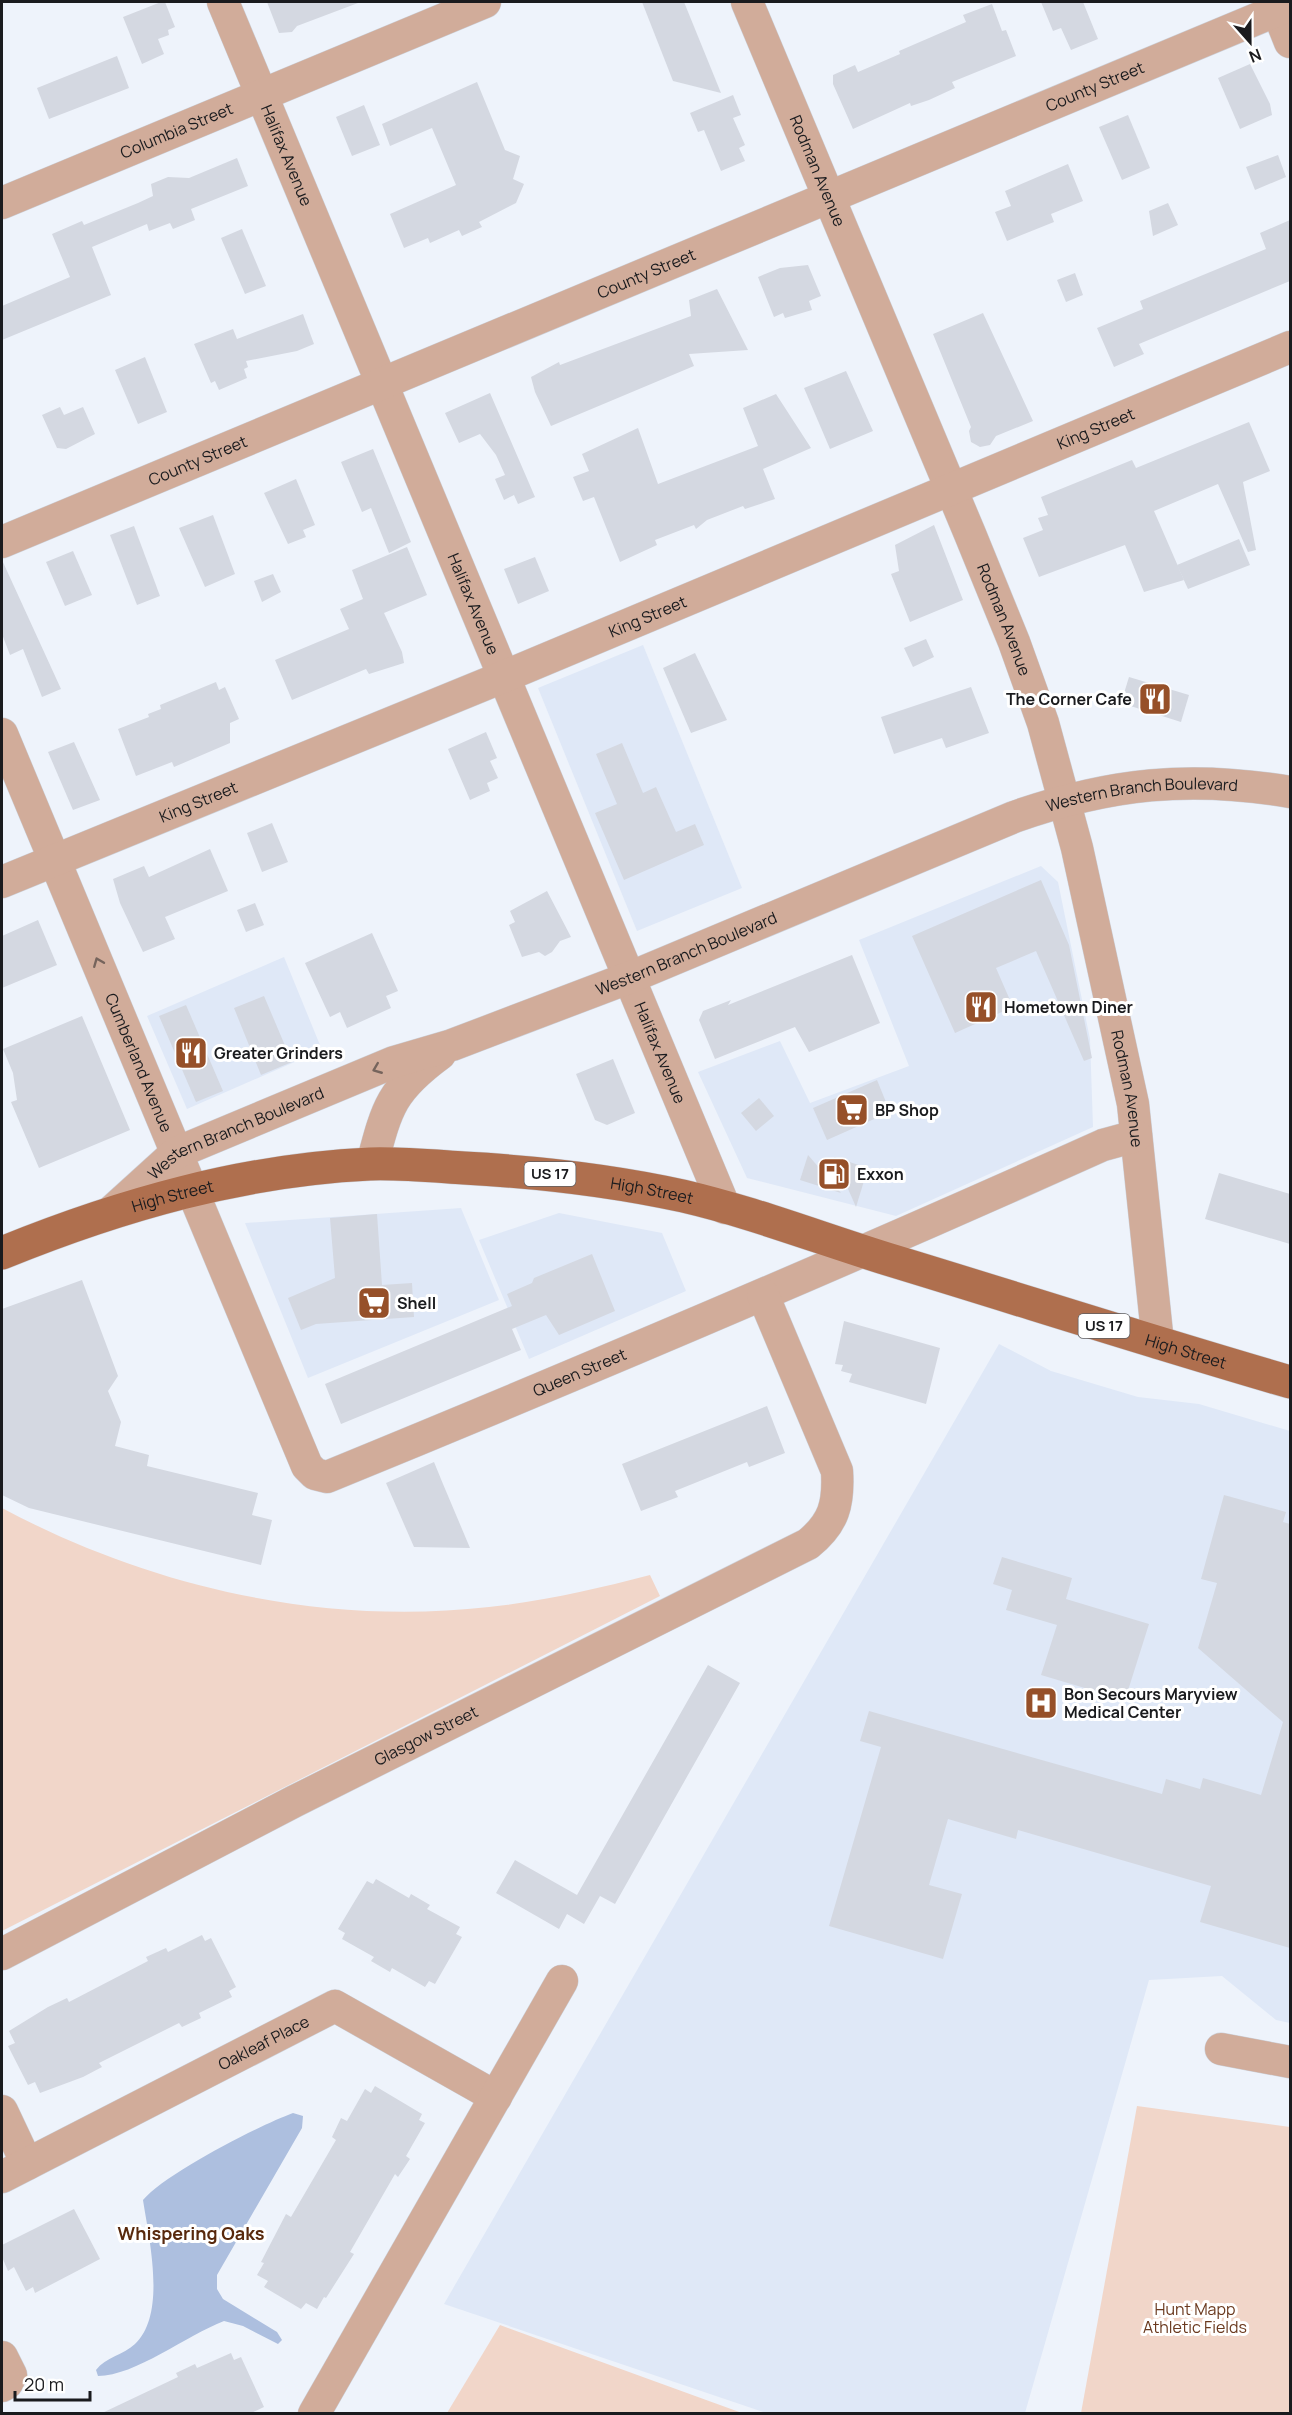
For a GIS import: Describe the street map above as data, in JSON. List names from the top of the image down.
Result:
{
  "streets": {
    "main road": ["US 17", "High Street"],
    "street": [
      "County Street",
      "Columbia Street",
      "Halifax Avenue",
      "Rodman Avenue",
      "King Street",
      "Western Branch Boulevard",
      "Cumberland Avenue",
      "Queen Street",
      "Glasgow Street",
      "Oakleaf Place"
    ]
  },
  "crossings": [
    ["County Street", "Halifax Avenue"],
    ["County Street", "Rodman Avenue"],
    ["Columbia Street", "Halifax Avenue"],
    ["Halifax Avenue", "King Street"],
    ["Halifax Avenue", "Western Branch Boulevard"],
    ["Halifax Avenue", "High Street"],
    ["Rodman Avenue", "King Street"],
    ["Rodman Avenue", "Western Branch Boulevard"],
    ["Rodman Avenue", "High Street"],
    ["Rodman Avenue", "Queen Street"],
    ["King Street", "Cumberland Avenue"],
    ["Western Branch Boulevard", "Cumberland Avenue"],
    ["Western Branch Boulevard", "High Street"],
    ["Cumberland Avenue", "High Street"],
    ["Cumberland Avenue", "Queen Street"],
    ["High Street", "Queen Street"],
    ["Queen Street", "Glasgow Street"]
  ],
  "one_way": ["Cumberland Avenue"],
  "districts": ["Whispering Oaks"],
  "parks": ["Hunt Mapp Athletic Fields"],
  "places": {
    "restaurant": ["The Corner Cafe", "Hometown Diner", "Greater Grinders"],
    "supermarket": ["BP Shop", "Shell"],
    "fuel station": ["Exxon"],
    "hospital": ["Bon Secours Maryview Medical Center"]
  },
  "scale_bar": "20 m",
  "north": "bottom"
}
